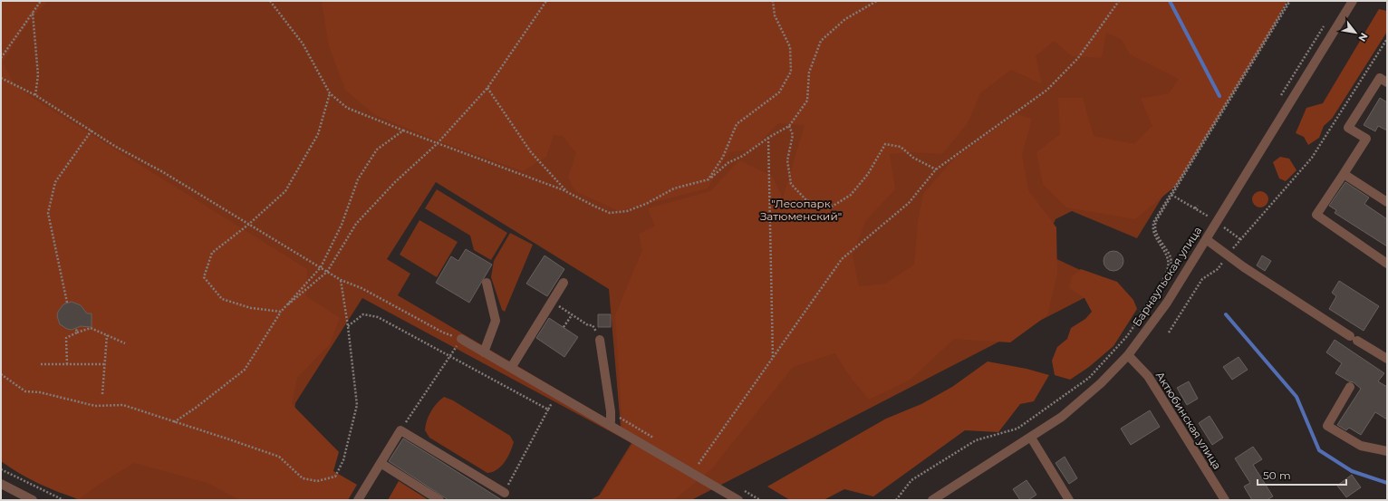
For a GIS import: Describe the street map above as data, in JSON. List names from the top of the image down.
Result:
{
  "streets": {
    "street": ["Барнаульская улица", "Актюбинская улица"]
  },
  "crossings": [
    ["Барнаульская улица", "Актюбинская улица"]
  ],
  "parks": ["\"Лесопарк Затюменский\""],
  "scale_bar": "50 m",
  "north": "bottom right"
}
